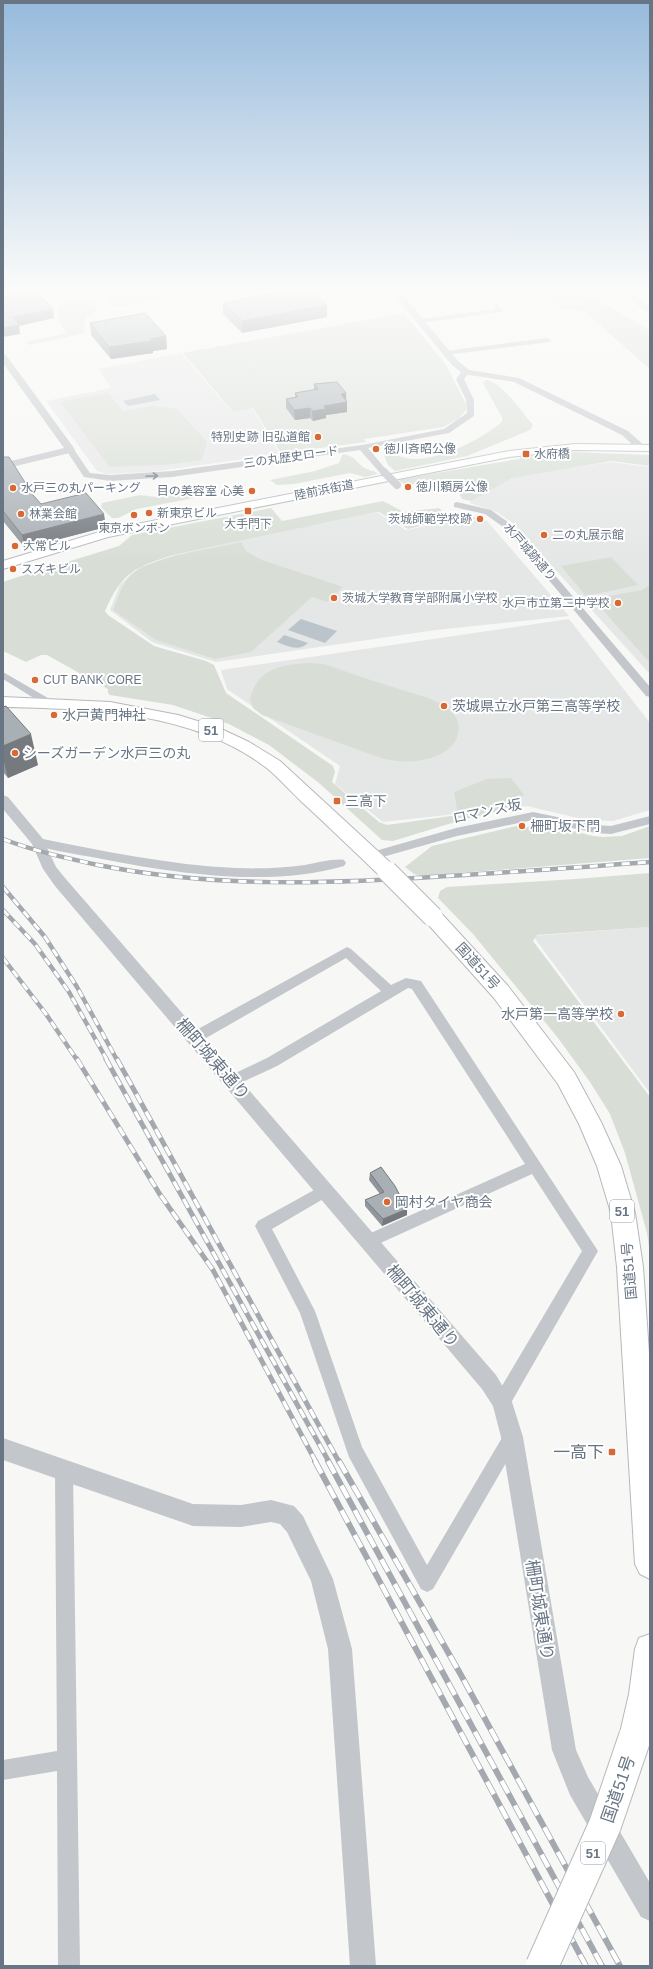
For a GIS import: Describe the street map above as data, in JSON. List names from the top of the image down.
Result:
{
  "streets": {
    "highway": ["51", "国道51号"],
    "main road": ["陸前浜街道"],
    "street": [
      "三の丸歴史ロード",
      "水戸城跡通り",
      "ロマンス坂",
      "柵町城東通り"
    ]
  },
  "crossings": [
    ["ロマンス坂", "国道51号"]
  ],
  "one_way": ["三の丸歴史ロード"],
  "places": {
    "other": [
      "特別史跡 旧弘道館",
      "徳川斉昭公像",
      "徳川頼房公像",
      "水戸三の丸パーキング",
      "目の美容室 心美",
      "新東京ビル",
      "林業会館",
      "東京ボンボン",
      "茨城師範学校跡",
      "二の丸展示館",
      "大常ビル",
      "スズキビル",
      "茨城大学教育学部附属小学校",
      "水戸市立第二中学校",
      "CUT BANK CORE",
      "茨城県立水戸第三高等学校",
      "水戸黄門神社",
      "シーズガーデン水戸三の丸",
      "柵町坂下門",
      "水戸第一高等学校",
      "岡村タイヤ商会"
    ],
    "transit": [
      "水府橋",
      "大手門下",
      "三高下",
      "一高下"
    ]
  }
}
